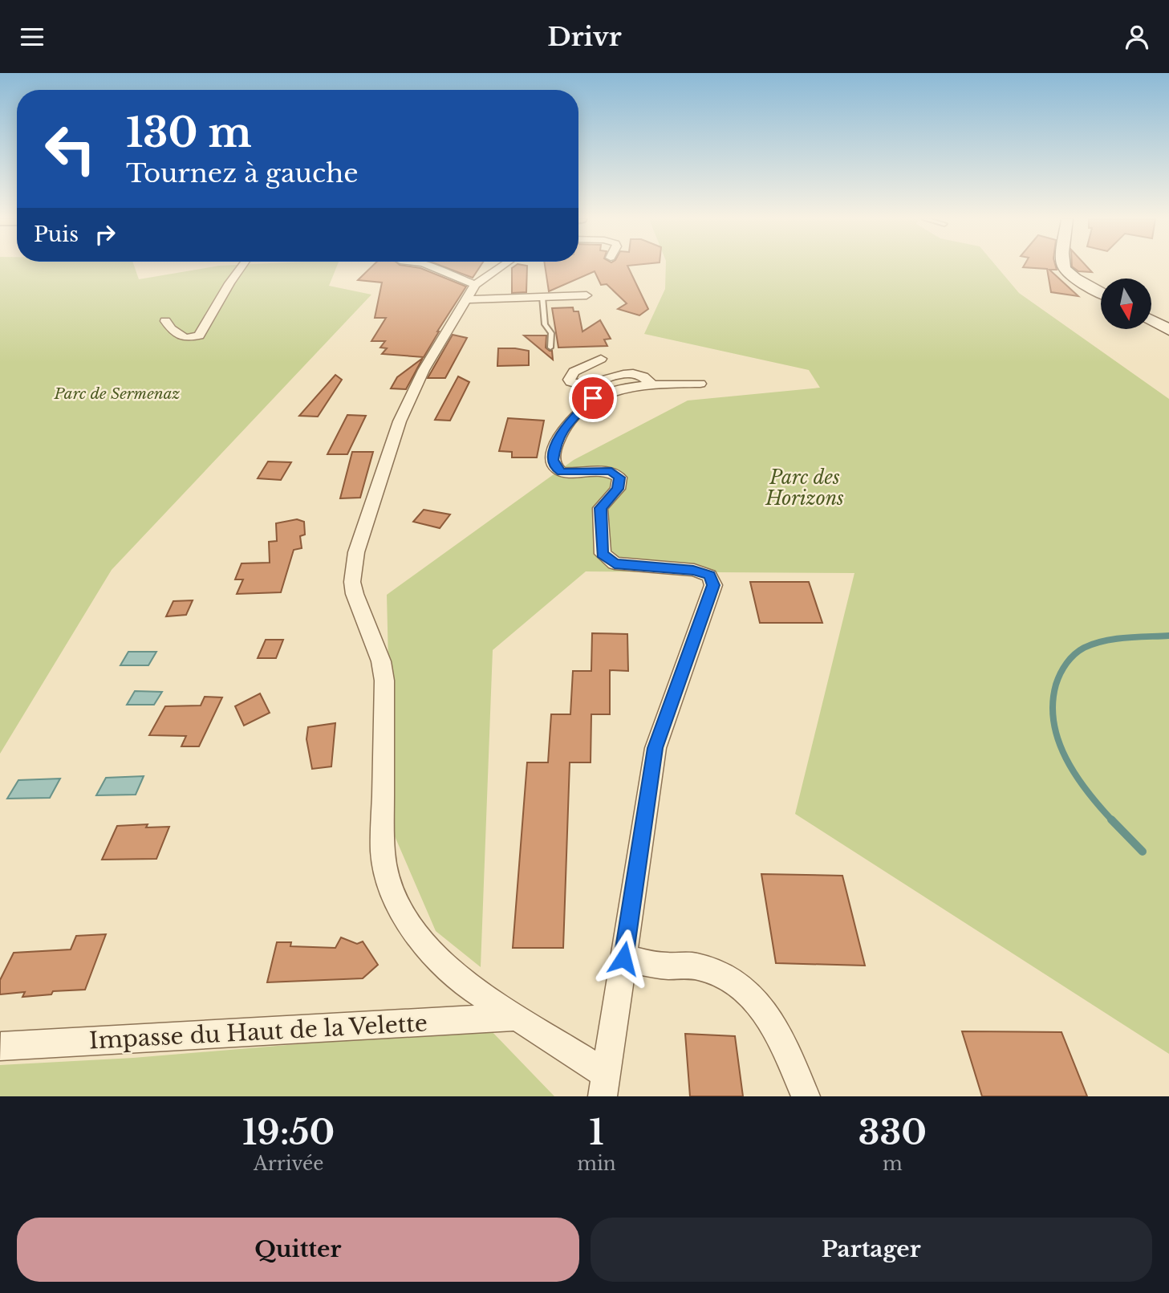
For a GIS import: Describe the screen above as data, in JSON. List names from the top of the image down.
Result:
{
  "streets": {
    "street": ["Impasse du Haut de la Velette"]
  },
  "parks": ["Parc de Sermenaz", "Parc des Horizons"],
  "north": "bottom",
  "page": {
    "header": "Drivr",
    "turn": ["130 m", "Tournez à gauche"],
    "then": "Puis",
    "eta": [
      "19:50",
      "Arrivée",
      "1",
      "min",
      "330",
      "m"
    ],
    "buttons": ["Quitter", "Partager"]
  }
}
